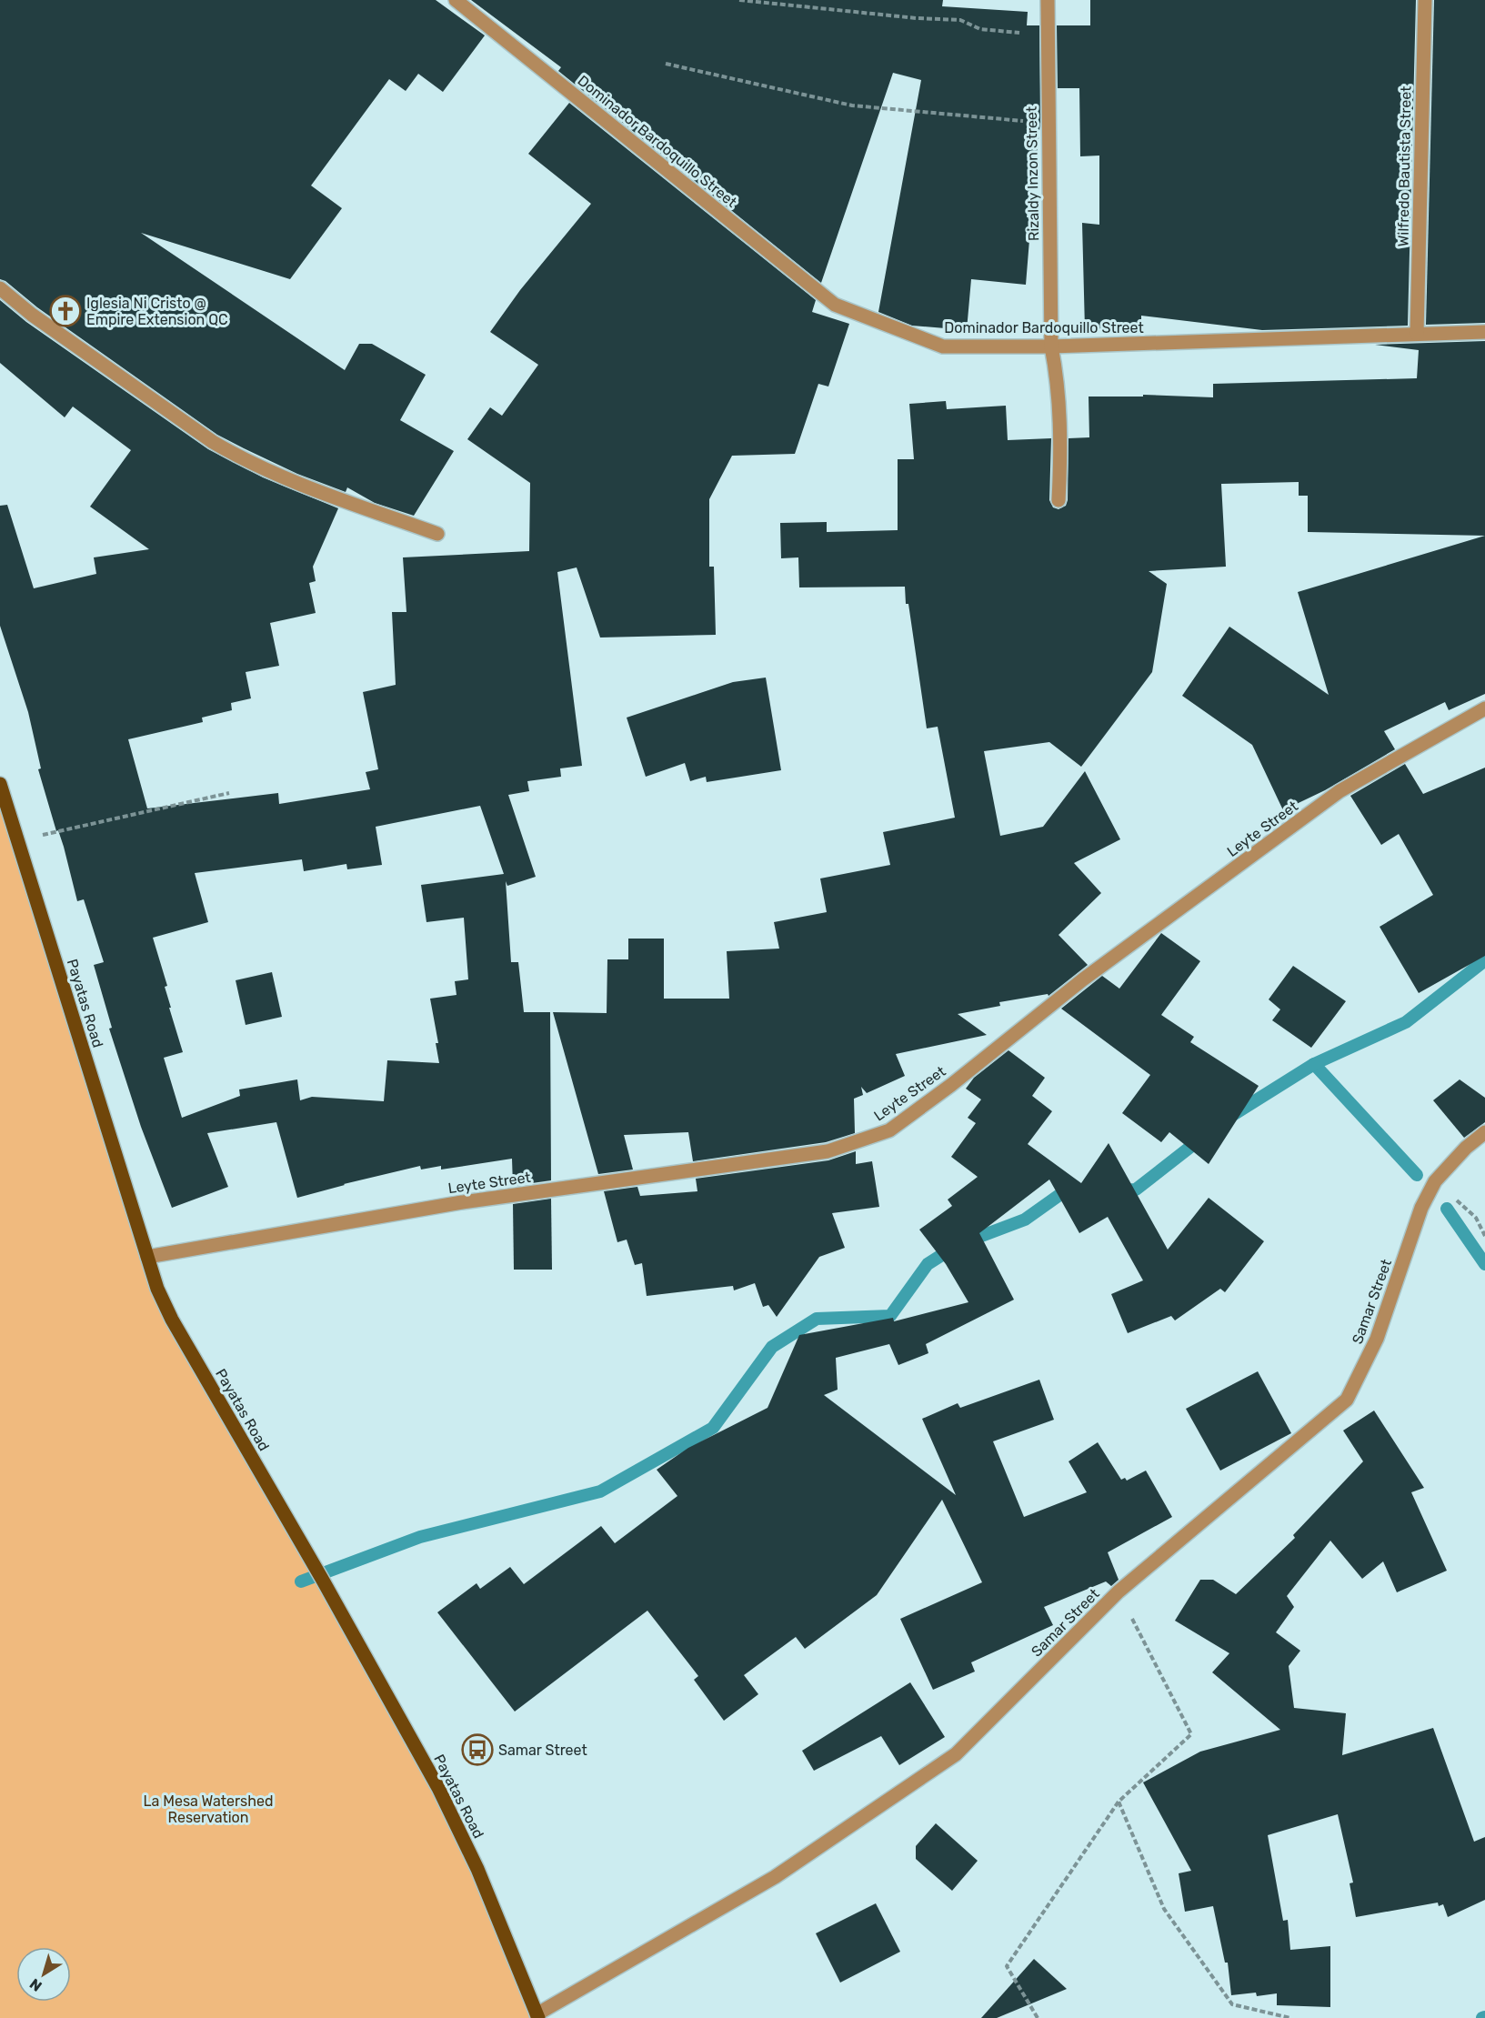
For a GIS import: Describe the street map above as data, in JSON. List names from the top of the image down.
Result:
{
  "streets": {
    "main road": ["Payatas Road"],
    "street": [
      "Dominador Bardoquillo Street",
      "Wilfredo Bautista Street",
      "Rizaldy Inzon Street",
      "Leyte Street",
      "Samar Street"
    ]
  },
  "crossings": [
    ["Dominador Bardoquillo Street", "Wilfredo Bautista Street"],
    ["Dominador Bardoquillo Street", "Rizaldy Inzon Street"],
    ["Leyte Street", "Payatas Road"],
    ["Payatas Road", "Samar Street"]
  ],
  "parks": ["La Mesa Watershed Reservation"],
  "places": {
    "church": ["Iglesia Ni Cristo @ Empire Extension QC"],
    "bus stop": ["Samar Street"]
  },
  "north": "bottom left"
}
